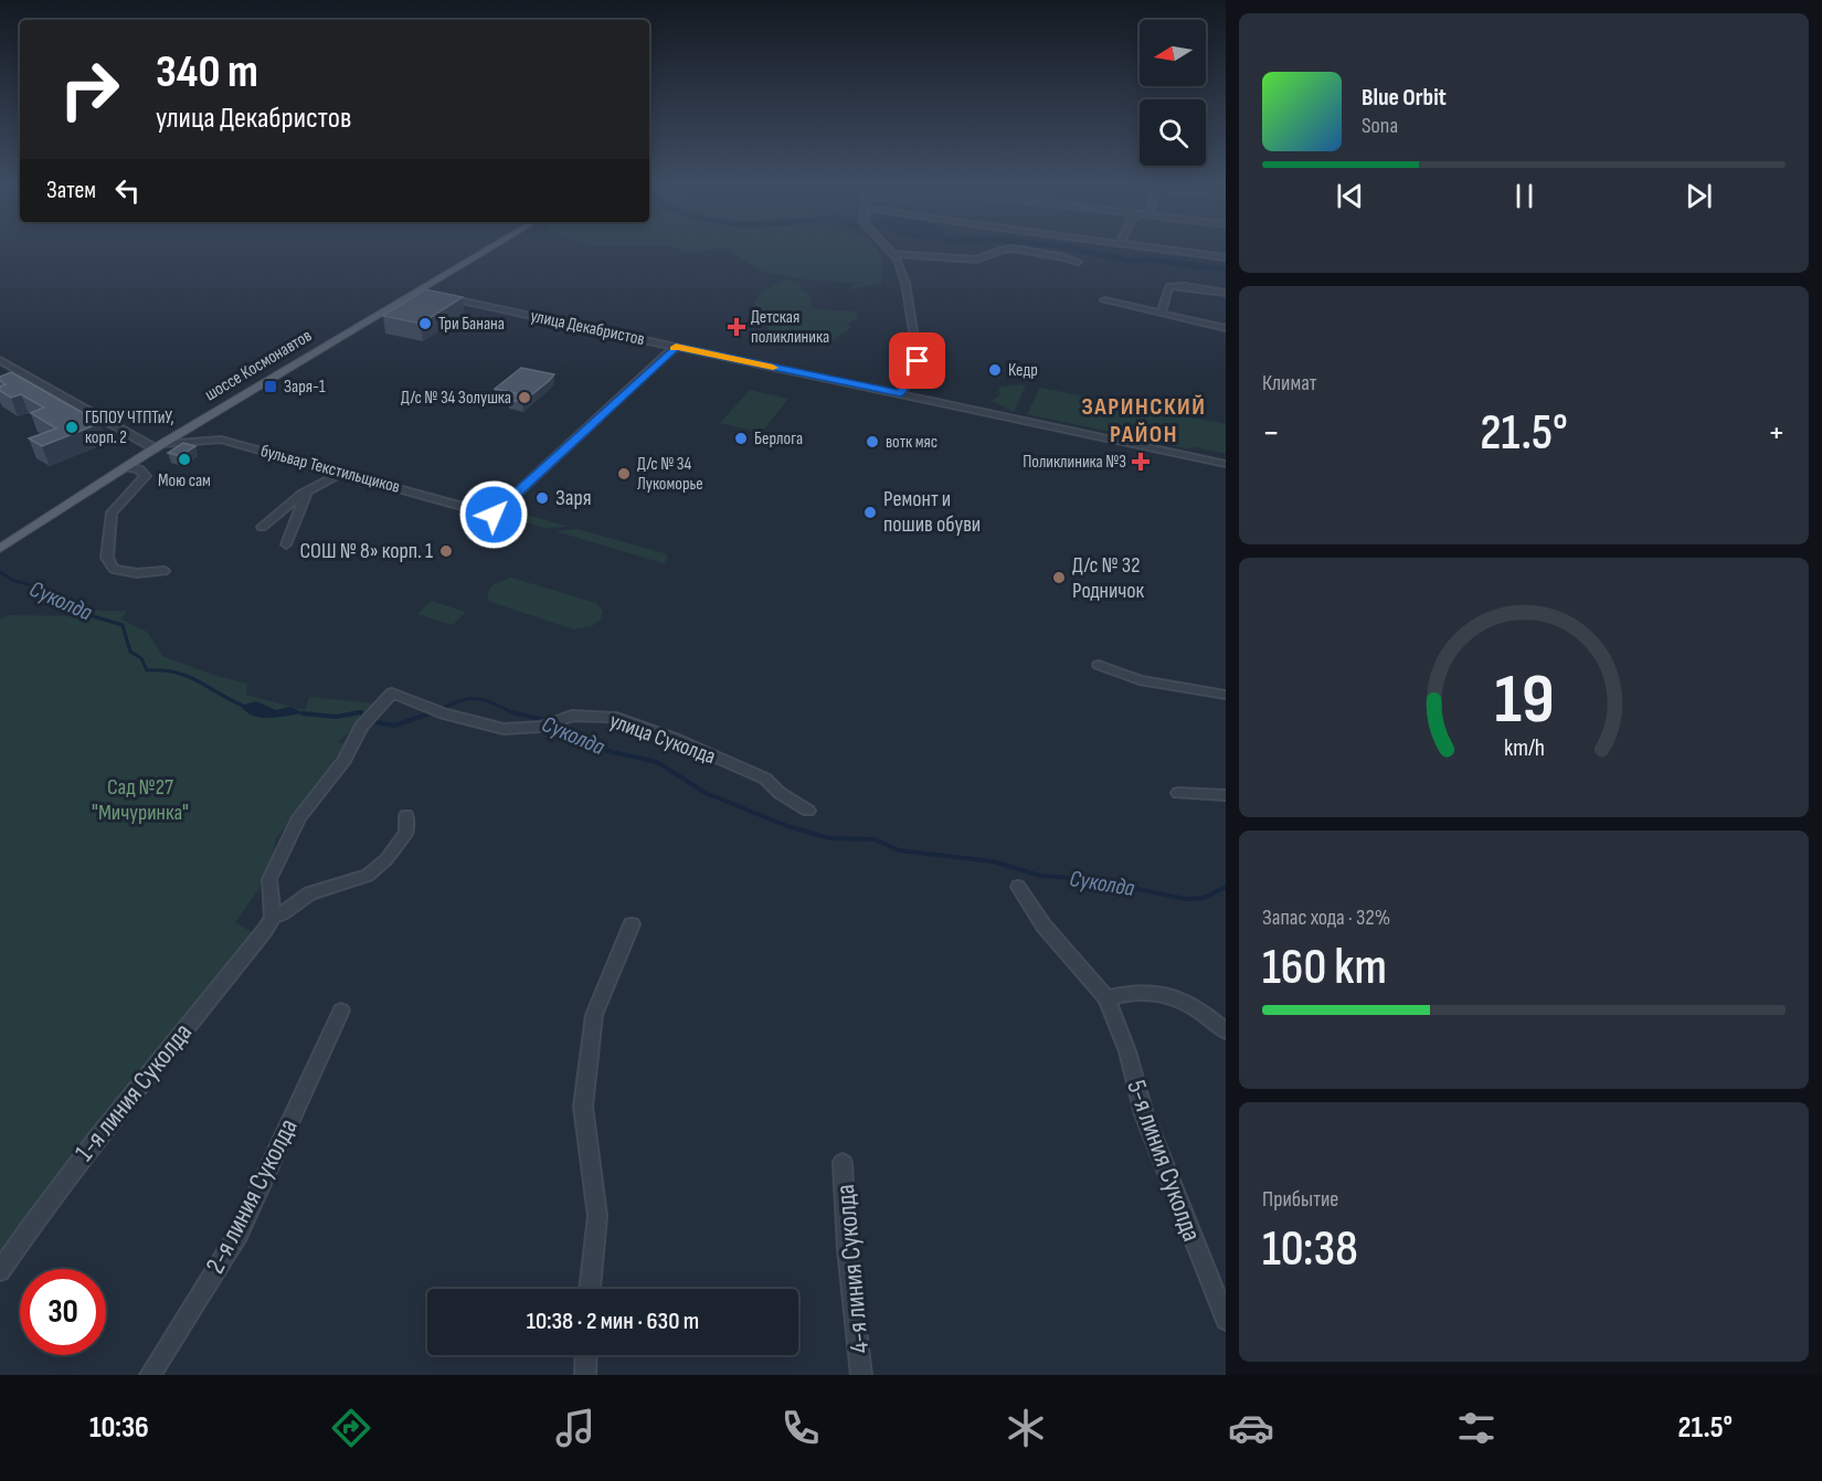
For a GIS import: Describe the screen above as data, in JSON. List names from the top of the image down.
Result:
{
  "streets": {
    "main road": ["шоссе Космонавтов"],
    "street": [
      "улица Декабристов",
      "бульвар Текстильщиков",
      "улица Суколда",
      "1-я линия Суколда",
      "5-я линия Суколда",
      "2-я линия Суколда",
      "4-я линия Суколда"
    ]
  },
  "crossings": [
    ["улица Декабристов", "шоссе Космонавтов"],
    ["улица Декабристов", "бульвар Текстильщиков"],
    ["шоссе Космонавтов", "бульвар Текстильщиков"],
    ["улица Суколда", "1-я линия Суколда"]
  ],
  "districts": ["ЗАРИНСКИЙ РАЙОН"],
  "water": ["Суколда"],
  "parks": ["Сад №27 \"Мичуринка\""],
  "places": {
    "other": [
      "Три Банана",
      "Кедр",
      "Д/с № 34 Золушка",
      "ГБПОУ ЧТПТиУ, корп. 2",
      "Берлога",
      "вотк мяс",
      "Мою сам",
      "Д/с № 34 Лукоморье",
      "Заря",
      "Ремонт и пошив обуви",
      "СОШ № 8» корп. 1",
      "Д/с № 32 Родничок"
    ],
    "health": ["Детская поликлиника", "Поликлиника №3"],
    "transit": ["Заря-1"]
  },
  "north": "left",
  "page": {
    "turn": ["340 m", "улица Декабристов"],
    "song": ["Blue Orbit", "Sona"],
    "then": "Затем",
    "tile": [
      "Климат",
      ["Запас хода · 32%", "160 km"],
      ["Прибытие", "10:38"]
    ],
    "heat": ["−", "21.5°", "+"],
    "limit": "30",
    "trip": "10:38 · 2 мин · 630 m",
    "tabs": ["10:36", "21.5°"],
    "gauge": ["19", "km/h"]
  }
}
